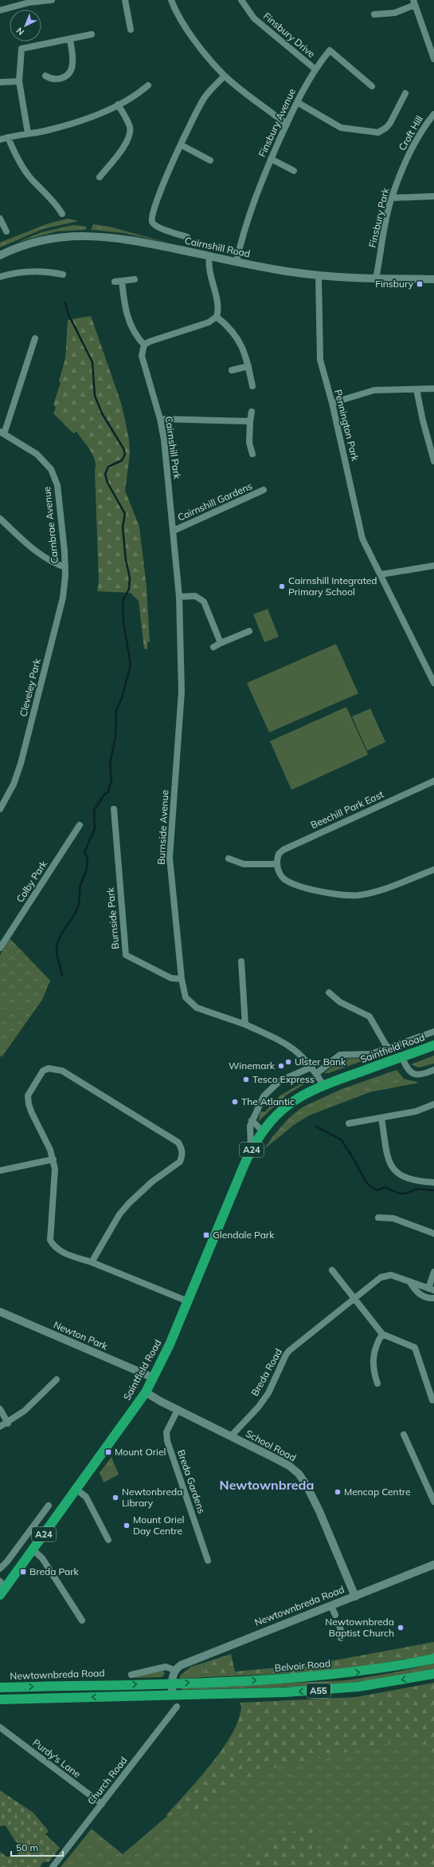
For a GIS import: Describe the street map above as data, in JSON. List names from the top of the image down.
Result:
{
  "streets": {
    "highway": [
      "Saintfield Road",
      "A24",
      "Newtownbreda Road",
      "Belvoir Road",
      "A55"
    ],
    "street": [
      "Finsbury Drive",
      "Finsbury Avenue",
      "Croft Hill",
      "Finsbury Park",
      "Cairnshill Road",
      "Pennington Park",
      "Cairnshill Park",
      "Cairnshill Gardens",
      "Carnbrae Avenue",
      "Cleveley Park",
      "Beechill Park East",
      "Burnside Avenue",
      "Colby Park",
      "Burnside Park",
      "Newton Park",
      "Breda Road",
      "School Road",
      "Breda Gardens",
      "Purdy's Lane",
      "Church Road"
    ]
  },
  "crossings": [
    ["Finsbury Drive", "Finsbury Avenue"],
    ["Finsbury Avenue", "Cairnshill Road"],
    ["Croft Hill", "Finsbury Park"],
    ["Finsbury Park", "Cairnshill Road"],
    ["Cairnshill Road", "Pennington Park"],
    ["Cairnshill Park", "Cairnshill Gardens"],
    ["Cairnshill Park", "Burnside Avenue"],
    ["Carnbrae Avenue", "Cleveley Park"],
    ["Burnside Avenue", "Burnside Park"],
    ["Saintfield Road", "Newton Park"],
    ["Saintfield Road", "School Road"],
    ["Breda Road", "School Road"],
    ["School Road", "Breda Gardens"],
    ["School Road", "Newtownbreda Road"],
    ["Newtownbreda Road", "Belvoir Road"],
    ["Purdy's Lane", "Church Road"]
  ],
  "one_way": ["Newtownbreda Road"],
  "districts": ["Newtownbreda"],
  "places": {
    "transit": [
      "Finsbury",
      "Glendale Park",
      "Mount Oriel",
      "Breda Park"
    ],
    "other": [
      "Cairnshill Integrated Primary School",
      "Ulster Bank",
      "Winemark",
      "Tesco Express",
      "The Atlantic",
      "Mencap Centre",
      "Newtonbreda Library",
      "Mount Oriel Day Centre",
      "Newtownbreda Baptist Church"
    ]
  },
  "scale_bar": "50 m",
  "north": "bottom left"
}
